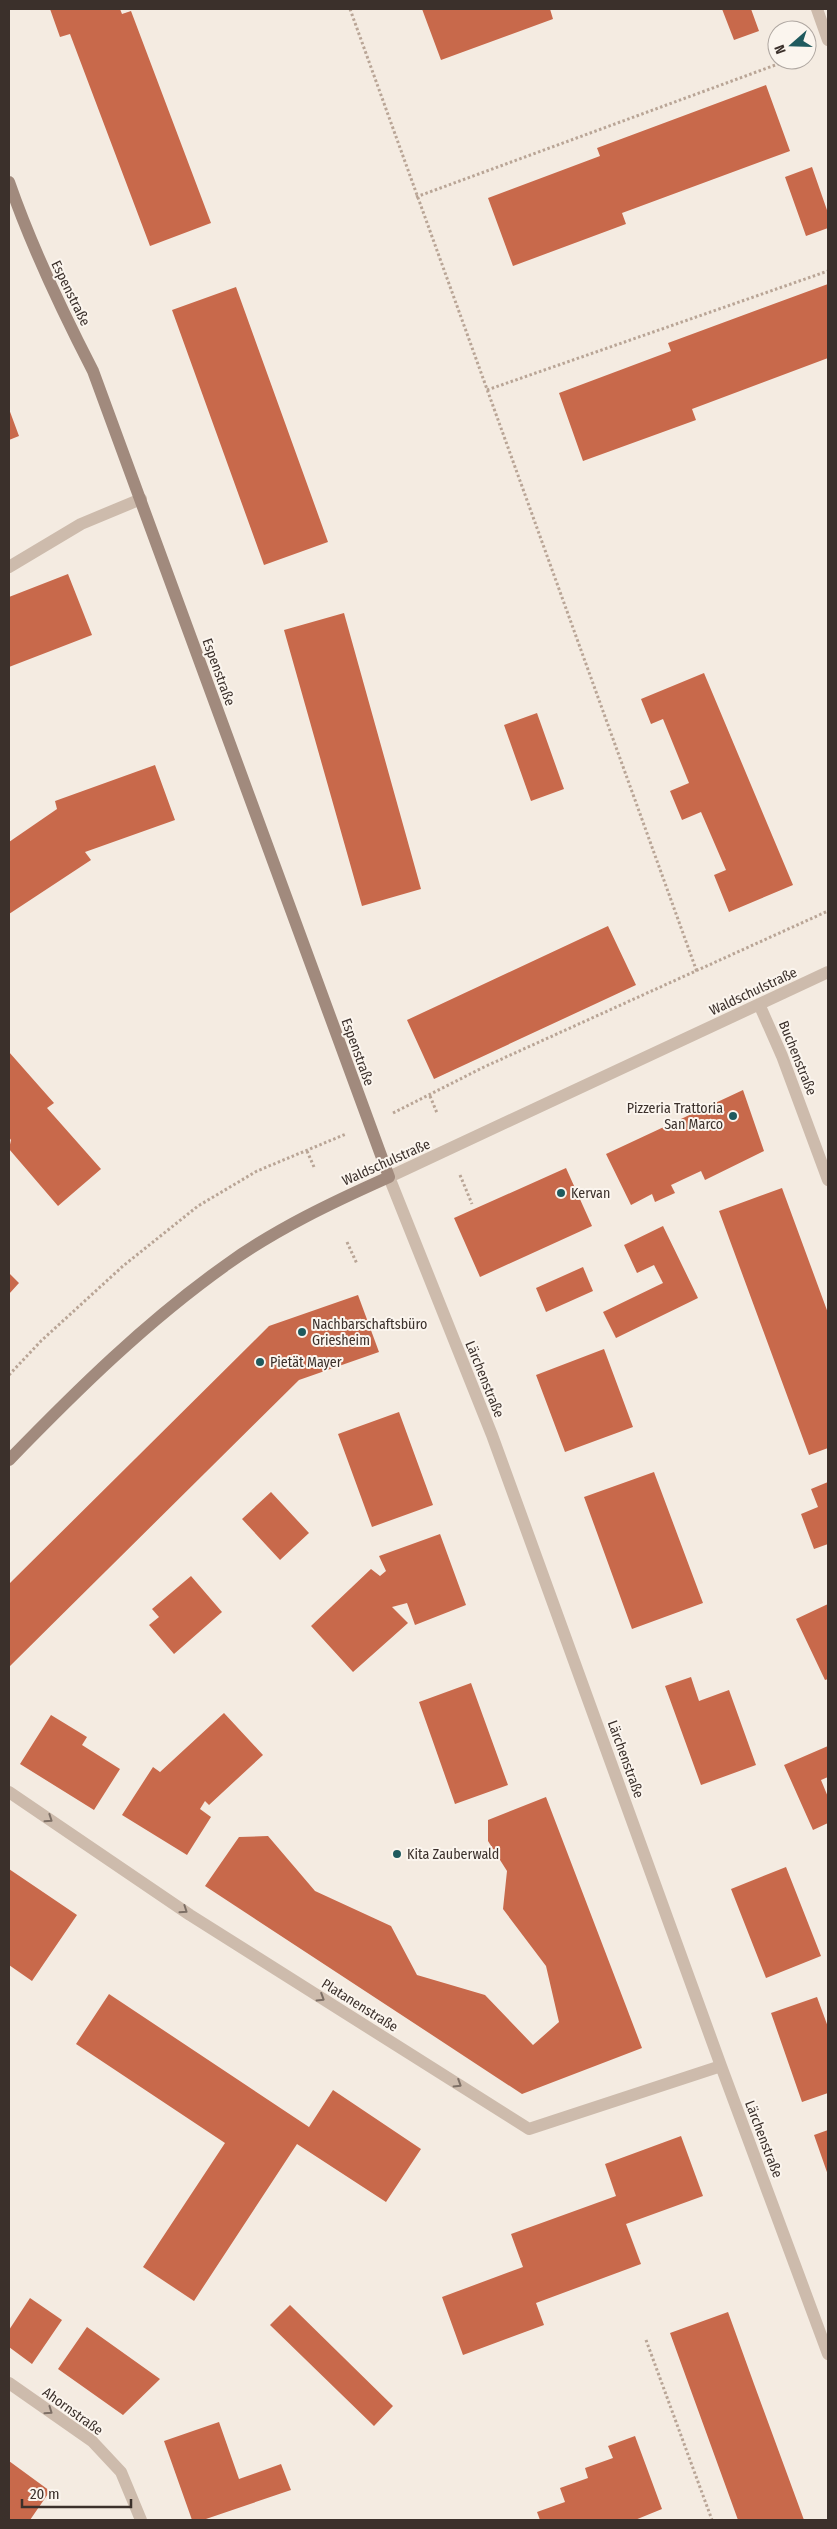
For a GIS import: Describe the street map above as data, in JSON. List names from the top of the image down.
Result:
{
  "streets": {
    "street": [
      "Espenstraße",
      "Waldschulstraße",
      "Buchenstraße",
      "Lärchenstraße",
      "Platanenstraße",
      "Ahornstraße"
    ]
  },
  "crossings": [
    ["Espenstraße", "Waldschulstraße"],
    ["Espenstraße", "Lärchenstraße"],
    ["Waldschulstraße", "Buchenstraße"],
    ["Waldschulstraße", "Lärchenstraße"],
    ["Lärchenstraße", "Platanenstraße"]
  ],
  "one_way": ["Platanenstraße", "Ahornstraße"],
  "places": [
    "Pizzeria Trattoria San Marco",
    "Kervan",
    "Nachbarschaftsbüro Griesheim",
    "Pietät Mayer",
    "Kita Zauberwald"
  ],
  "scale_bar": "20 m",
  "north": "left"
}
